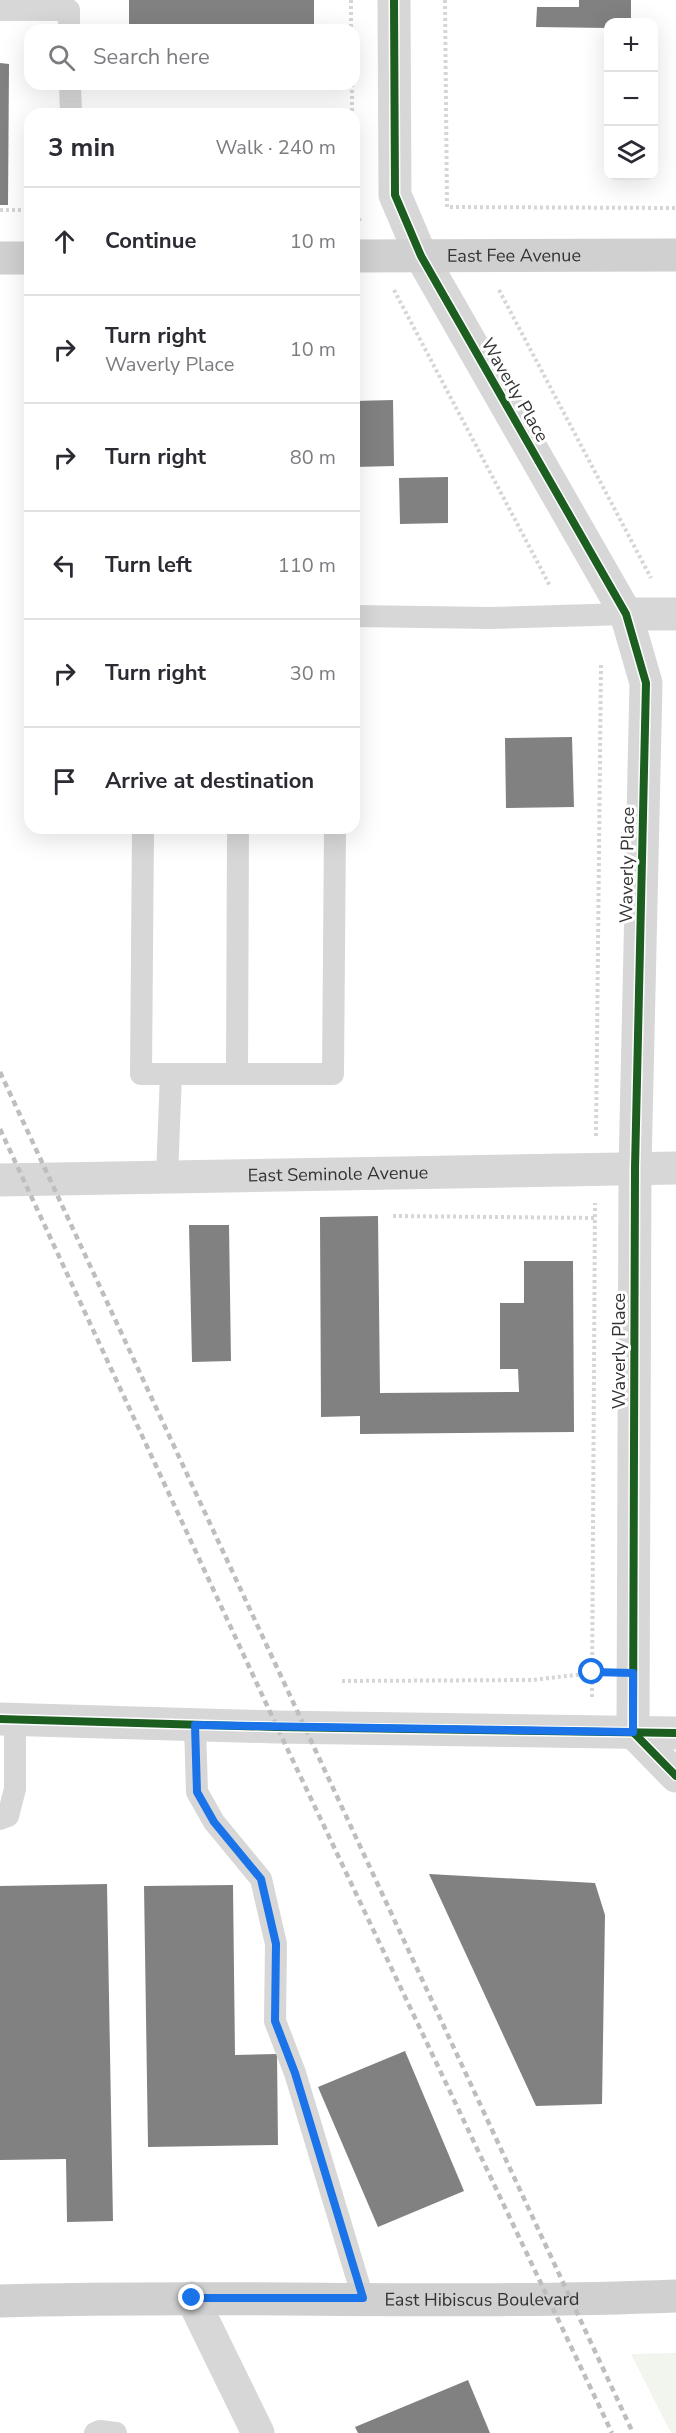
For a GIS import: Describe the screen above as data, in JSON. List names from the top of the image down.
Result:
{
  "streets": {
    "street": [
      "East Fee Avenue",
      "Waverly Place",
      "East Seminole Avenue",
      "East Hibiscus Boulevard"
    ]
  },
  "crossings": [
    ["East Fee Avenue", "Waverly Place"],
    ["Waverly Place", "East Seminole Avenue"]
  ],
  "page": {
    "map_buttons": ["+", "−"],
    "search": "Search here",
    "heading": ["3 min", "Walk · 240 m"],
    "list": [
      ["Continue", "10 m"],
      ["Turn right", "Waverly Place", "10 m"],
      ["Turn right", "80 m"],
      ["Turn left", "110 m"],
      ["Turn right", "30 m"],
      "Arrive at destination"
    ]
  }
}
